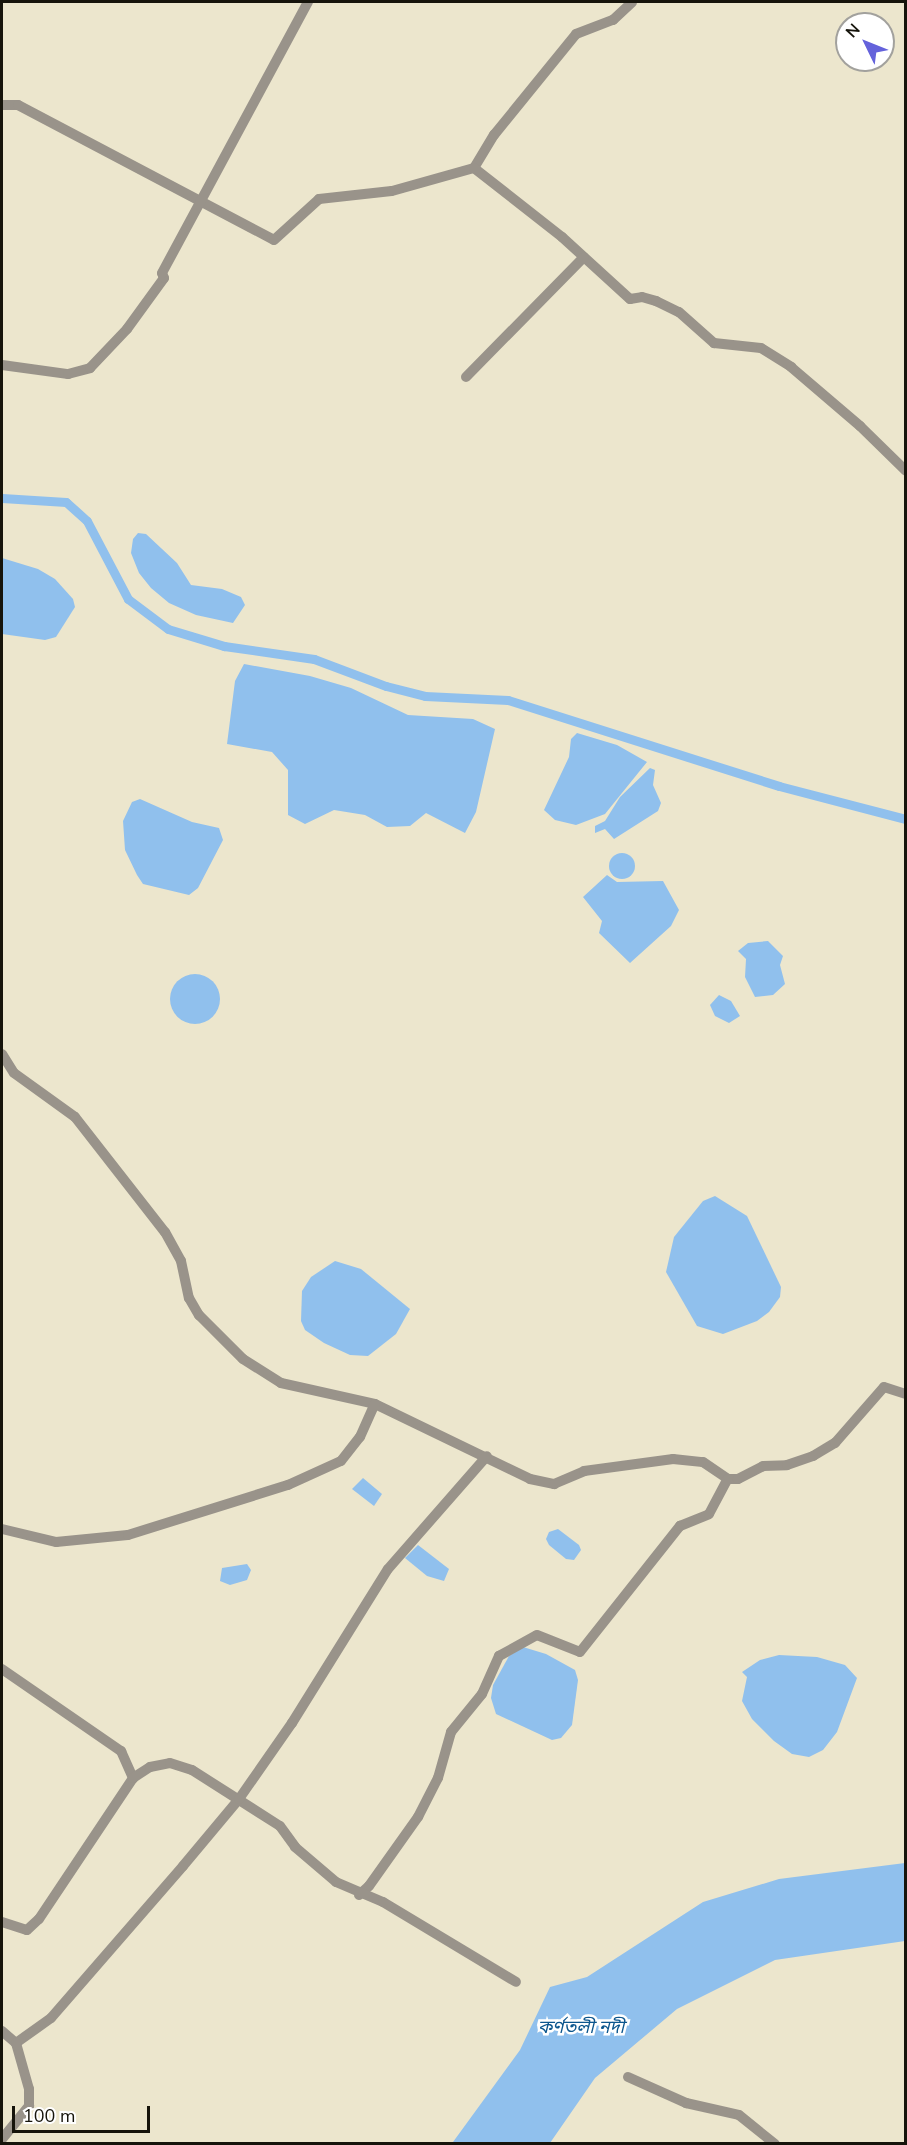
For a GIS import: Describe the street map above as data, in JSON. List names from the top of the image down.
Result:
{
  "water": ["কর্ণতলী নদী"],
  "scale_bar": "100 m",
  "north": "top left"
}
